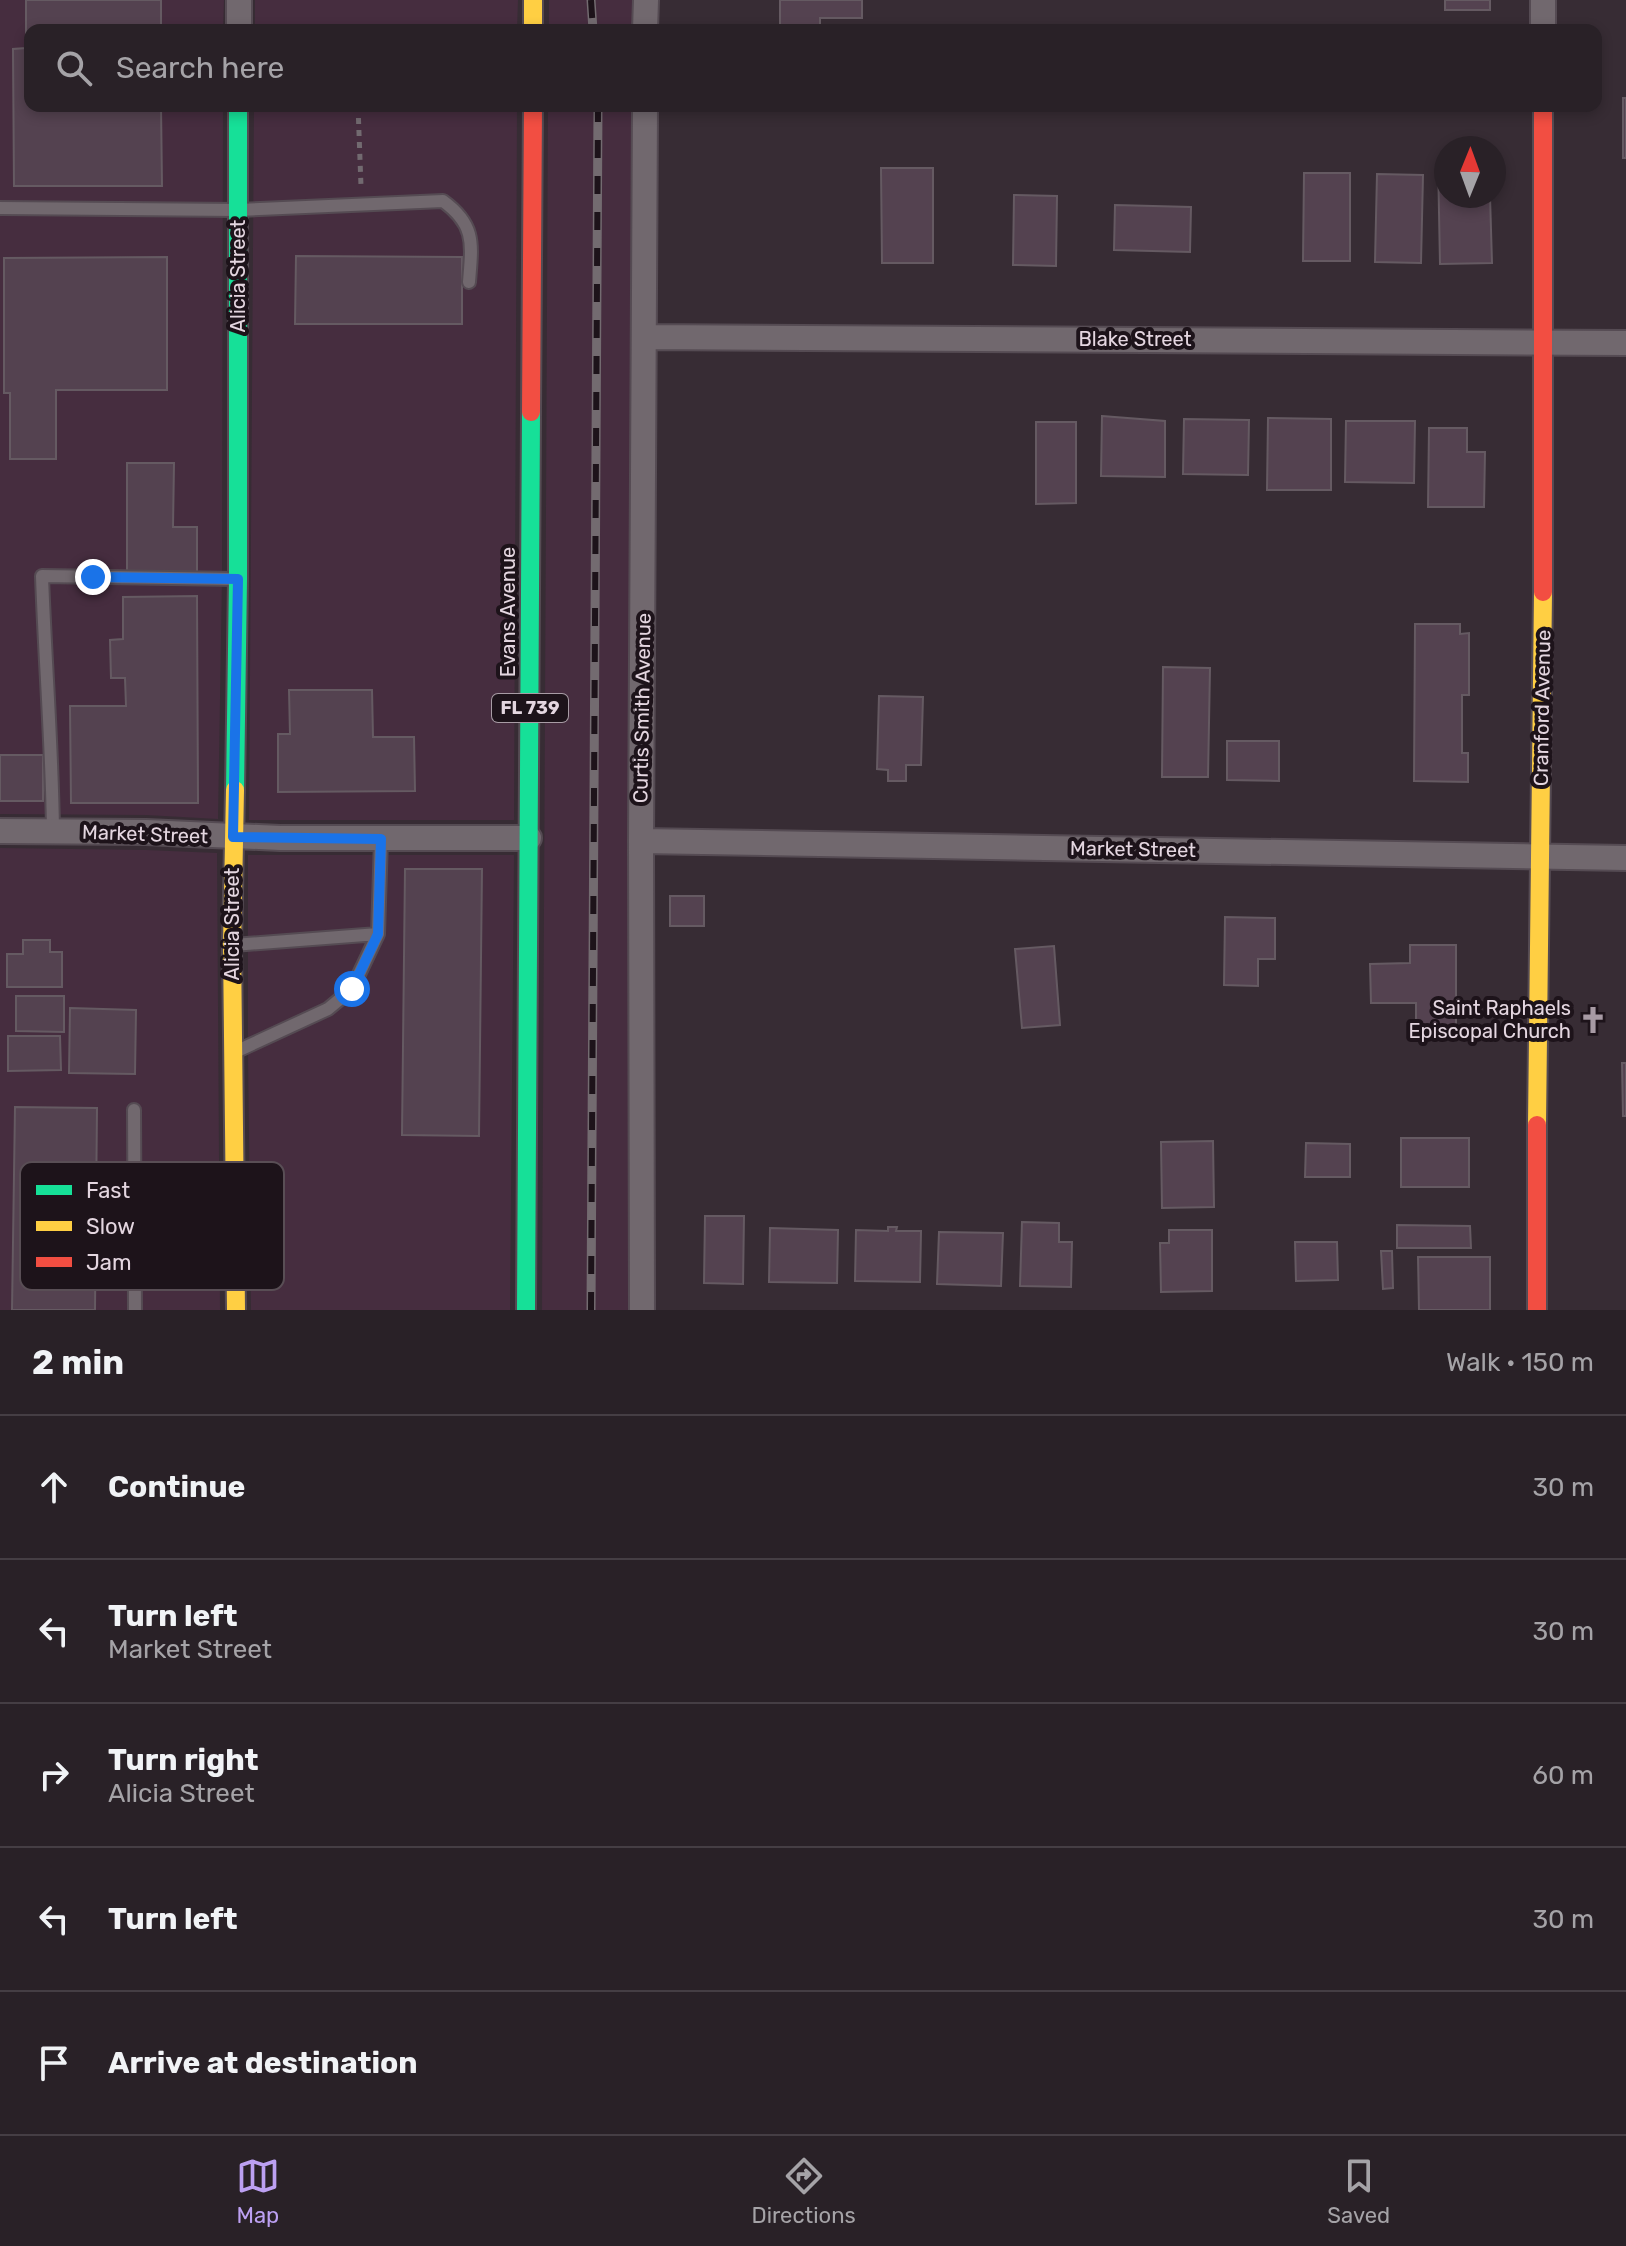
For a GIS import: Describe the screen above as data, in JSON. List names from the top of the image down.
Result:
{
  "streets": {
    "street": [
      "Alicia Street",
      "Blake Street",
      "Evans Avenue",
      "FL 739",
      "Curtis Smith Avenue",
      "Cranford Avenue",
      "Market Street"
    ]
  },
  "crossings": [
    ["Alicia Street", "Market Street"],
    ["Blake Street", "Curtis Smith Avenue"],
    ["Blake Street", "Cranford Avenue"],
    ["Evans Avenue", "Market Street"],
    ["Curtis Smith Avenue", "Market Street"],
    ["Cranford Avenue", "Market Street"]
  ],
  "places": {
    "church": ["Saint Raphaels Episcopal Church"]
  },
  "legend": ["Fast", "Slow", "Jam"],
  "north": "top",
  "page": {
    "search": "Search here",
    "heading": ["2 min", "Walk · 150 m"],
    "list": [
      ["Continue", "30 m"],
      ["Turn left", "Market Street", "30 m"],
      ["Turn right", "Alicia Street", "60 m"],
      ["Turn left", "30 m"],
      "Arrive at destination"
    ],
    "nav": ["Map", "Directions", "Saved"]
  }
}
